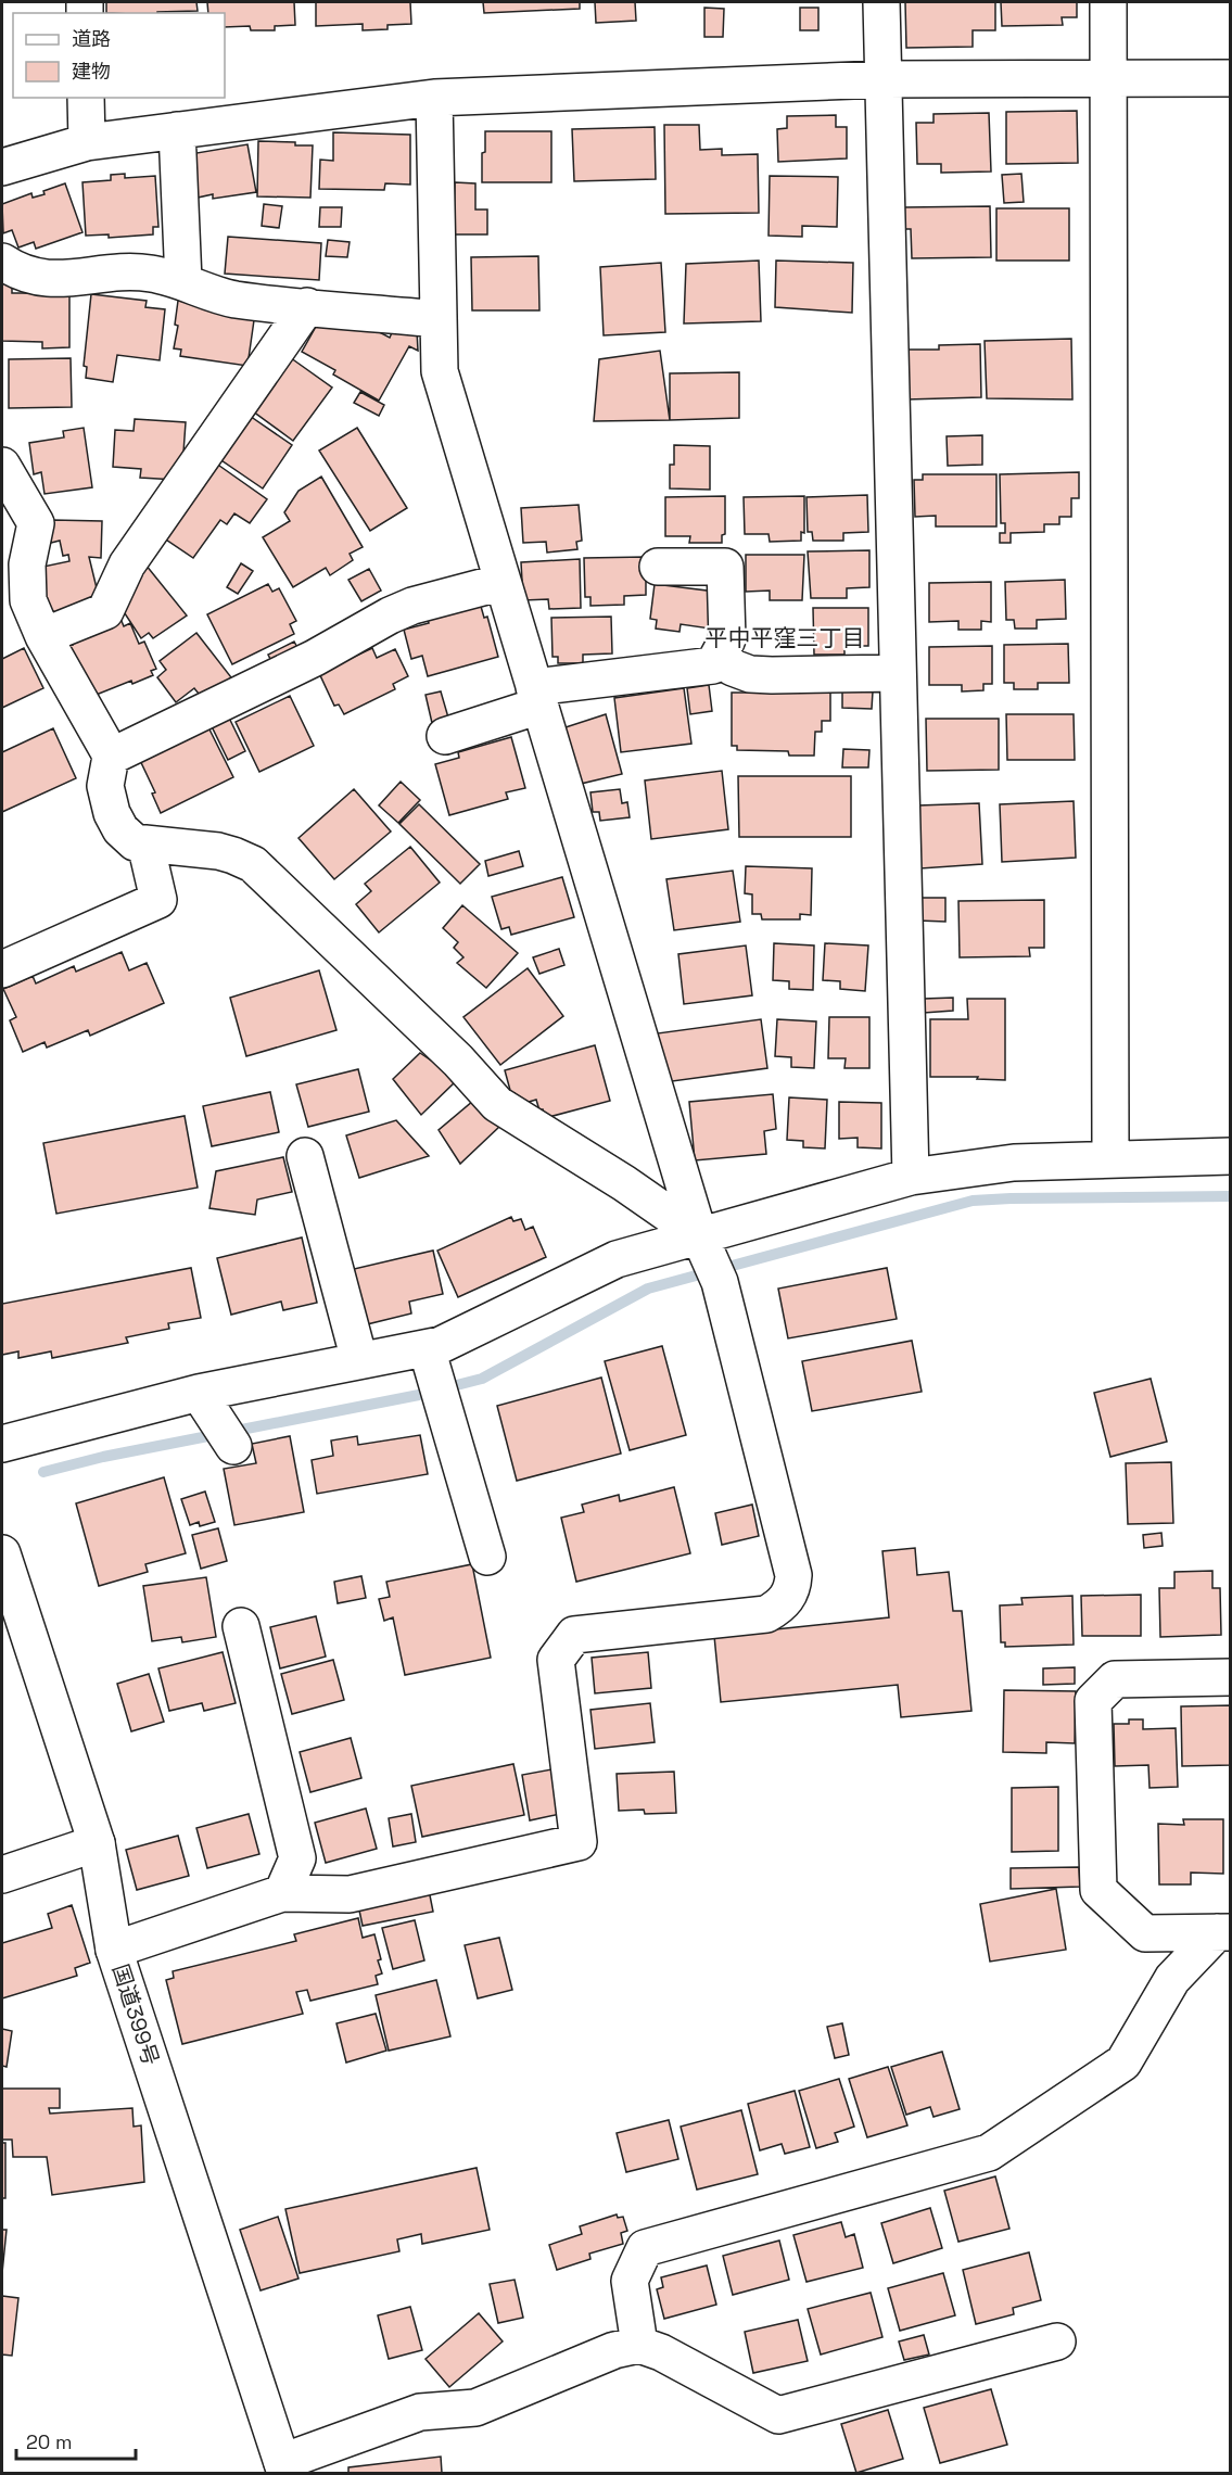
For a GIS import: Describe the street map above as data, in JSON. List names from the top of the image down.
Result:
{
  "streets": {
    "main road": ["国道399号"]
  },
  "districts": ["平中平窪三丁目"],
  "legend": ["道路", "建物"],
  "scale_bar": "20 m"
}
